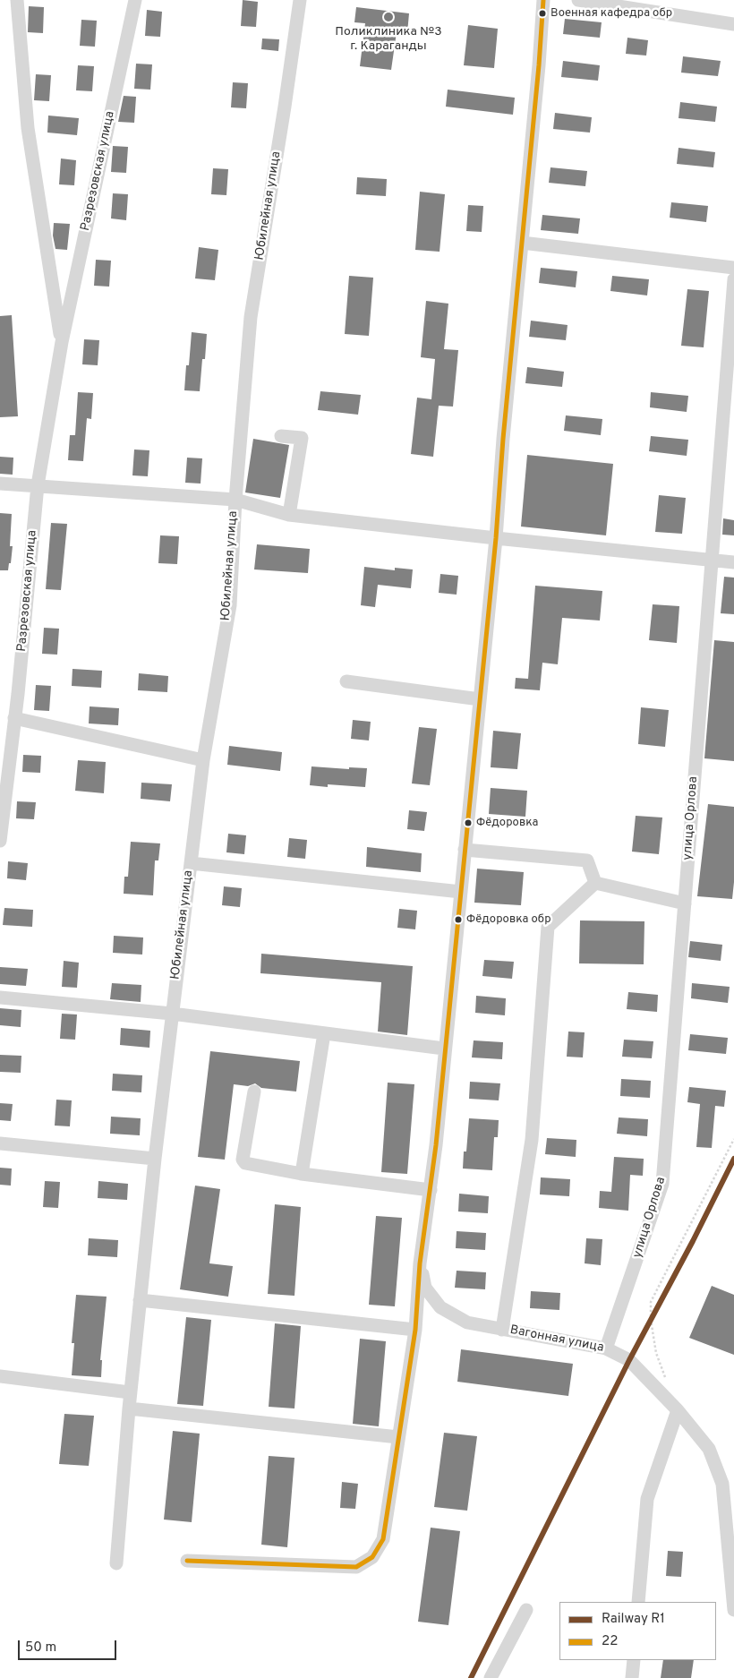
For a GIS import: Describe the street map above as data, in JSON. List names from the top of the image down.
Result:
{
  "streets": {
    "street": [
      "Разрезовская улица",
      "Юбилейная улица",
      "улица Орлова",
      "Вагонная улица"
    ]
  },
  "crossings": [
    ["улица Орлова", "Вагонная улица"]
  ],
  "places": [
    "Военная кафедра обр",
    "Поликлиника №3 г. Караганды",
    "Фёдоровка",
    "Фёдоровка обр"
  ],
  "lines": ["transit line 22", "rail line R1"],
  "legend": ["Railway R1", "22"],
  "scale_bar": "50 m"
}
